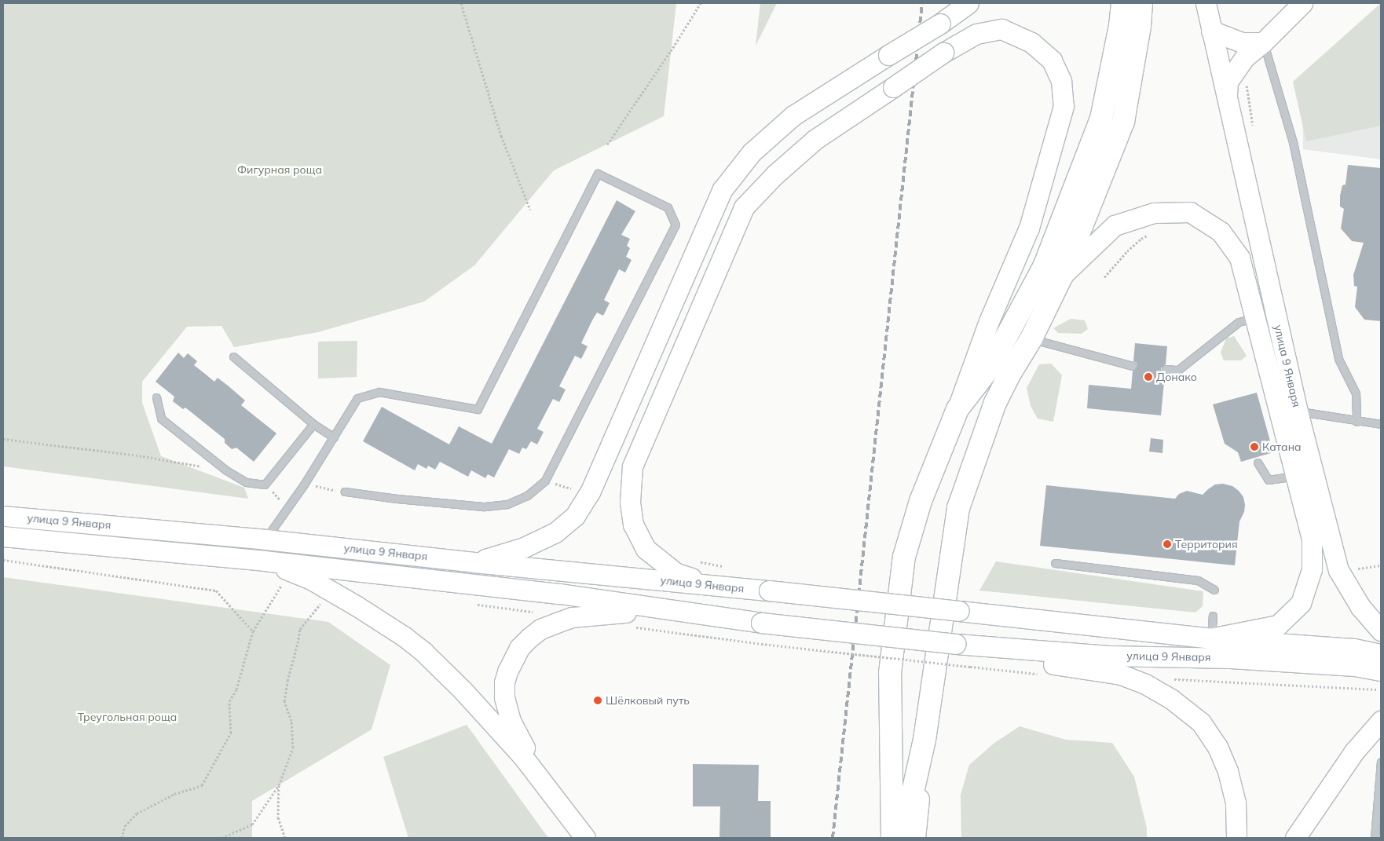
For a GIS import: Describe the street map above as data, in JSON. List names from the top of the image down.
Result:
{
  "streets": {
    "main road": ["улица 9 Января"]
  },
  "parks": ["Фигурная роща", "Треугольная роща"],
  "places": [
    "Донако",
    "Катана",
    "Территория",
    "Шёлковый путь"
  ]
}
